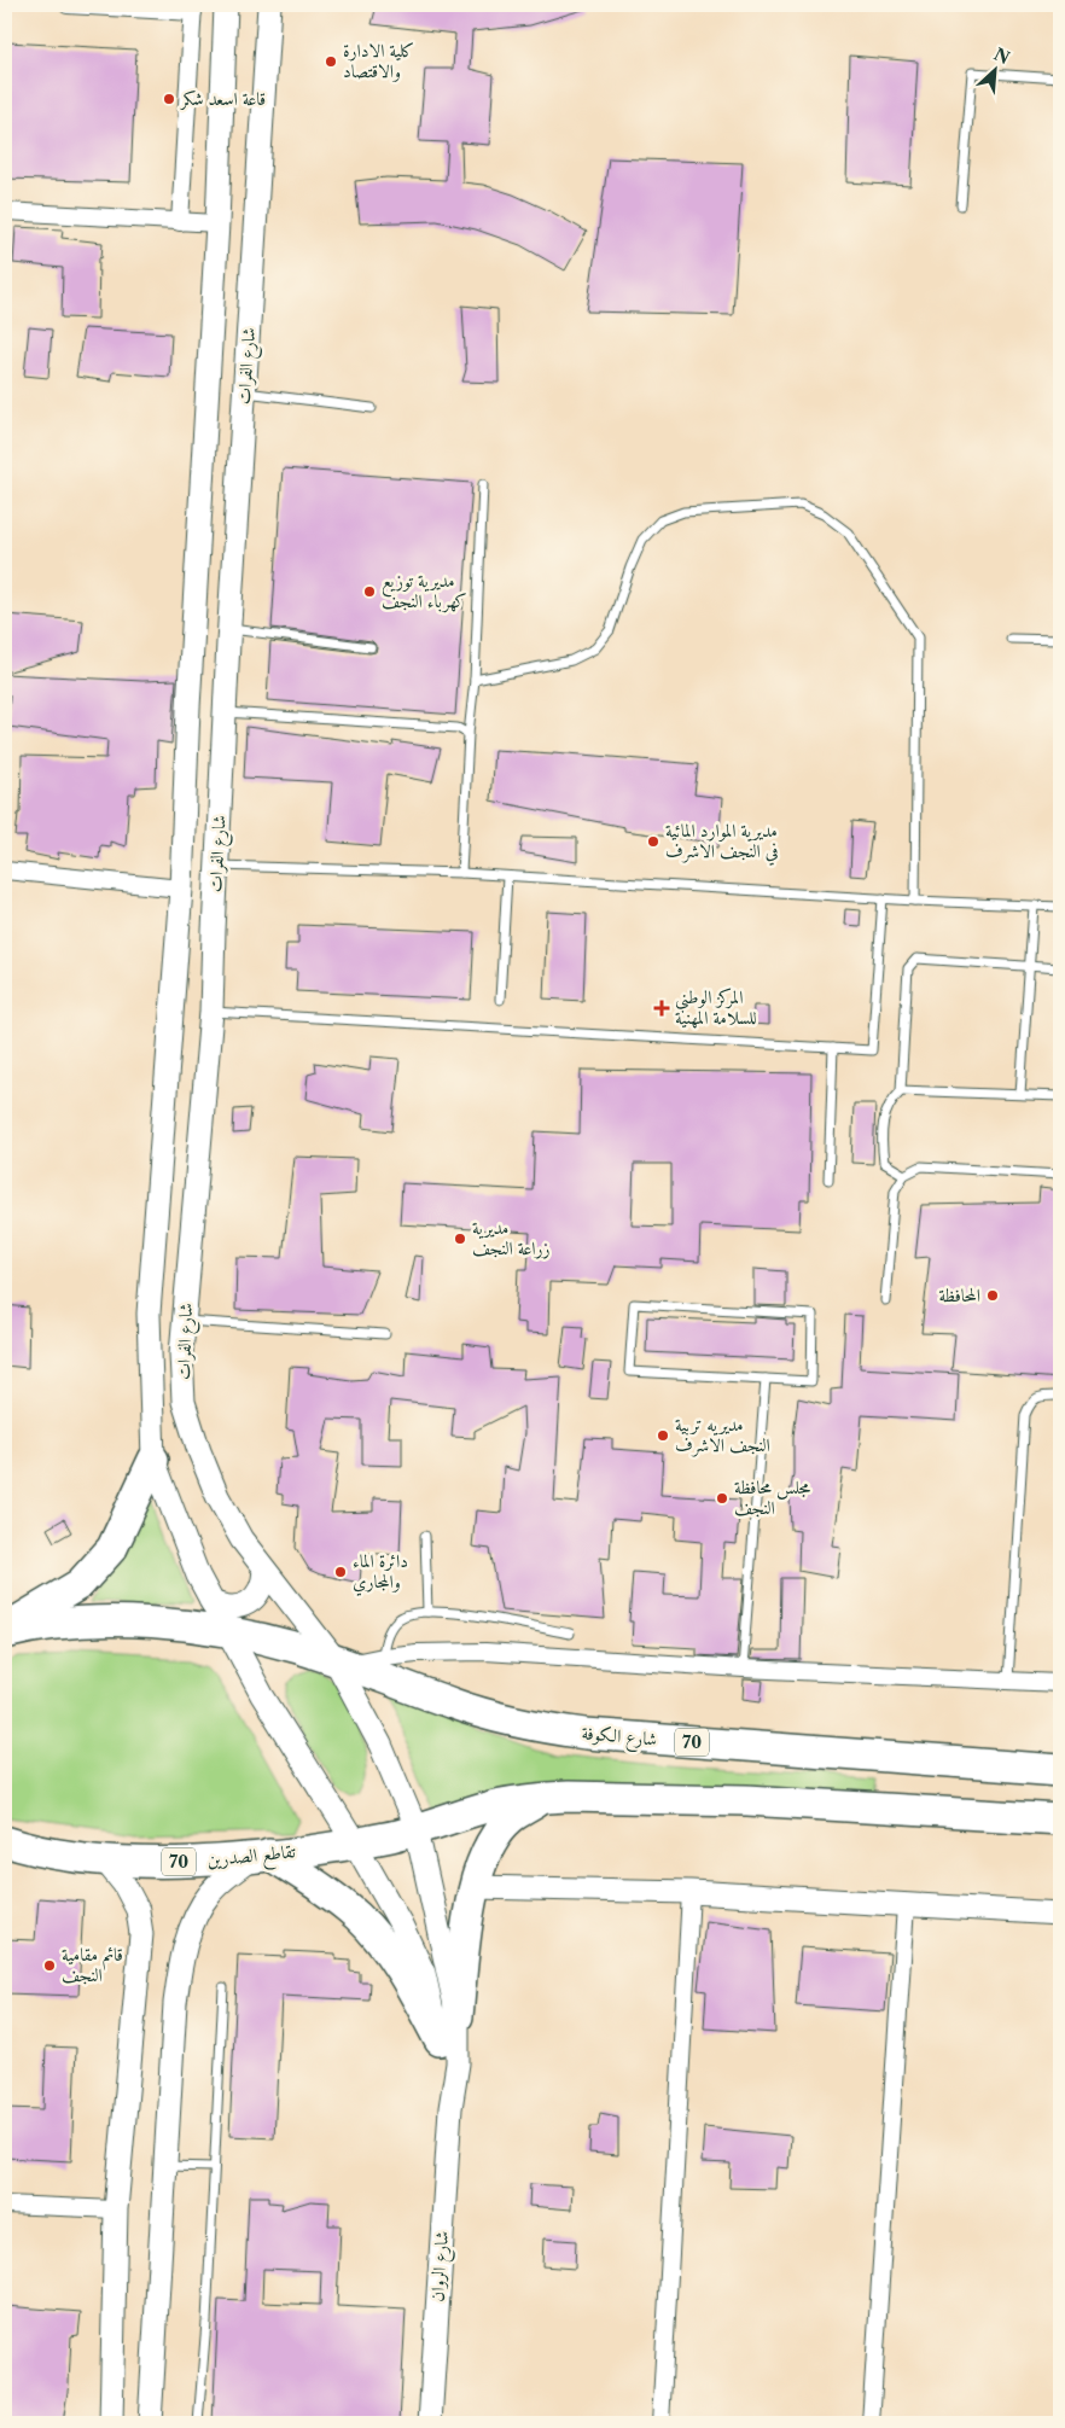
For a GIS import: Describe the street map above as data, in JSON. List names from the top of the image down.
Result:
{
  "streets": {
    "highway": ["شارع الكوفة", "70", "تقاطع الصدرين"],
    "main road": ["شارع الفرات", "شارع الروان"]
  },
  "crossings": [
    ["شارع الفرات", "شارع الكوفة"],
    ["شارع الفرات", "70"],
    ["شارع الفرات", "تقاطع الصدرين"],
    ["شارع الفرات", "شارع الروان"],
    ["شارع الكوفة", "70"],
    ["70", "تقاطع الصدرين"],
    ["70", "شارع الروان"],
    ["تقاطع الصدرين", "شارع الروان"]
  ],
  "places": {
    "other": [
      "كلية الادارة والاقتصاد",
      "قاعة اسعد شكر",
      "مديرية توزيع كهرباء النجف",
      "مديرية الموارد المائية في النجف الاشرف",
      "مديرية زراعة النجف",
      "المحافظة",
      "مديريه تربية النجف الاشرف",
      "مجلس محافظة النجف",
      "دائرة الماء والمجاري",
      "قائم مقامية النجف"
    ],
    "health": ["المركز الوطني للسلامة المهنية"]
  },
  "north": "top right"
}
